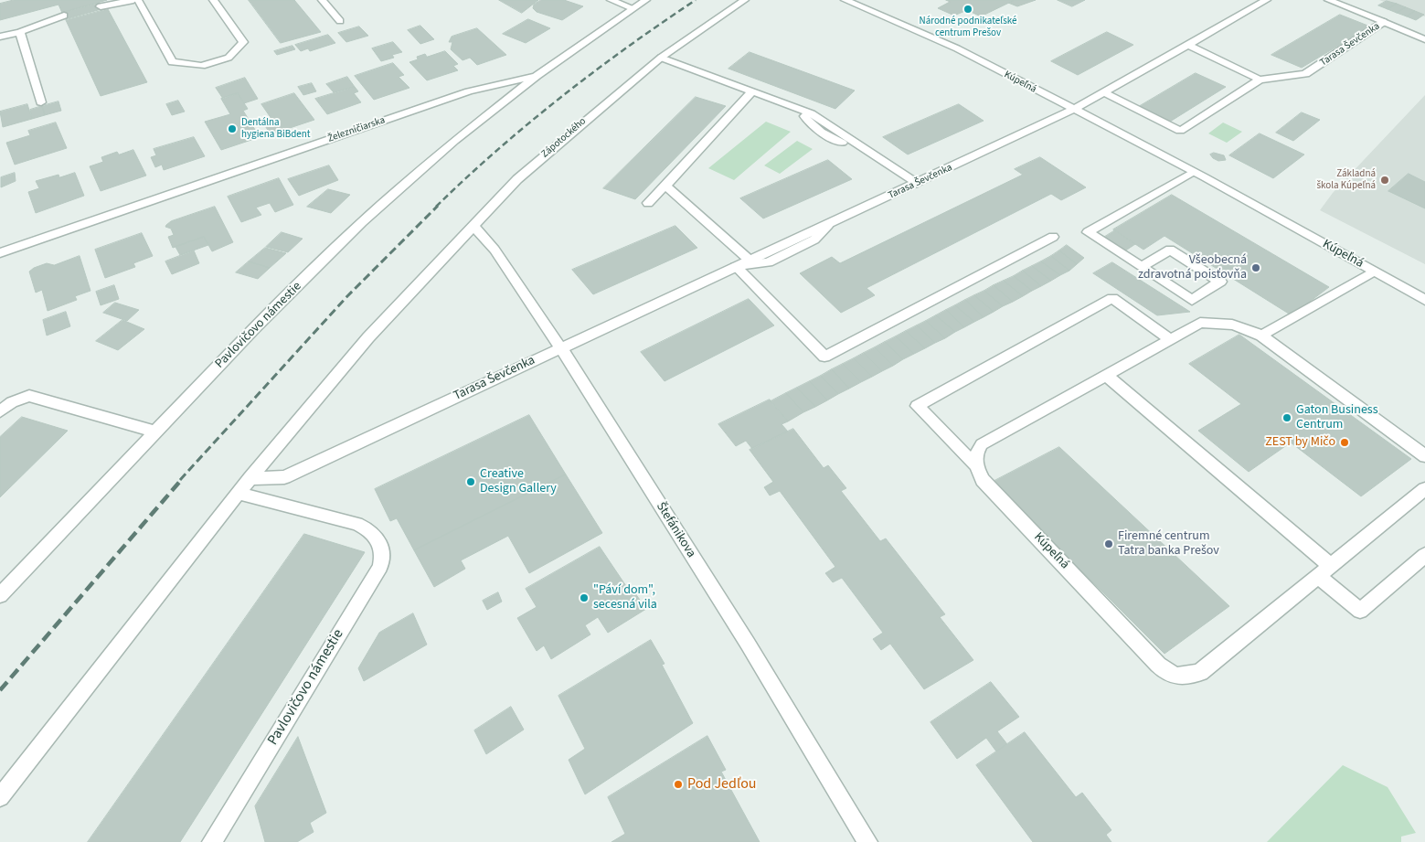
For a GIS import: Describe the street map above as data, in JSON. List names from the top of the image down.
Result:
{
  "streets": {
    "street": [
      "Tarasa Ševčenka",
      "Kúpeľná",
      "Železničiarska",
      "Zápotockého",
      "Pavlovičovo námestie",
      "Štefánikova"
    ]
  },
  "crossings": [
    ["Tarasa Ševčenka", "Kúpeľná"],
    ["Tarasa Ševčenka", "Štefánikova"],
    ["Železničiarska", "Pavlovičovo námestie"],
    ["Zápotockého", "Štefánikova"]
  ],
  "places": [
    "Národné podnikateľské centrum Prešov",
    "Dentálna hygiena BiBdent",
    "Základná škola Kúpeľná",
    "Všeobecná zdravotná poisťovňa",
    "Gaton Business Centrum",
    "ZEST by Mičo",
    "Creative Design Gallery",
    "Firemné centrum Tatra banka Prešov",
    "\"Páví dom\", secesná vila",
    "Pod Jedľou"
  ]
}
